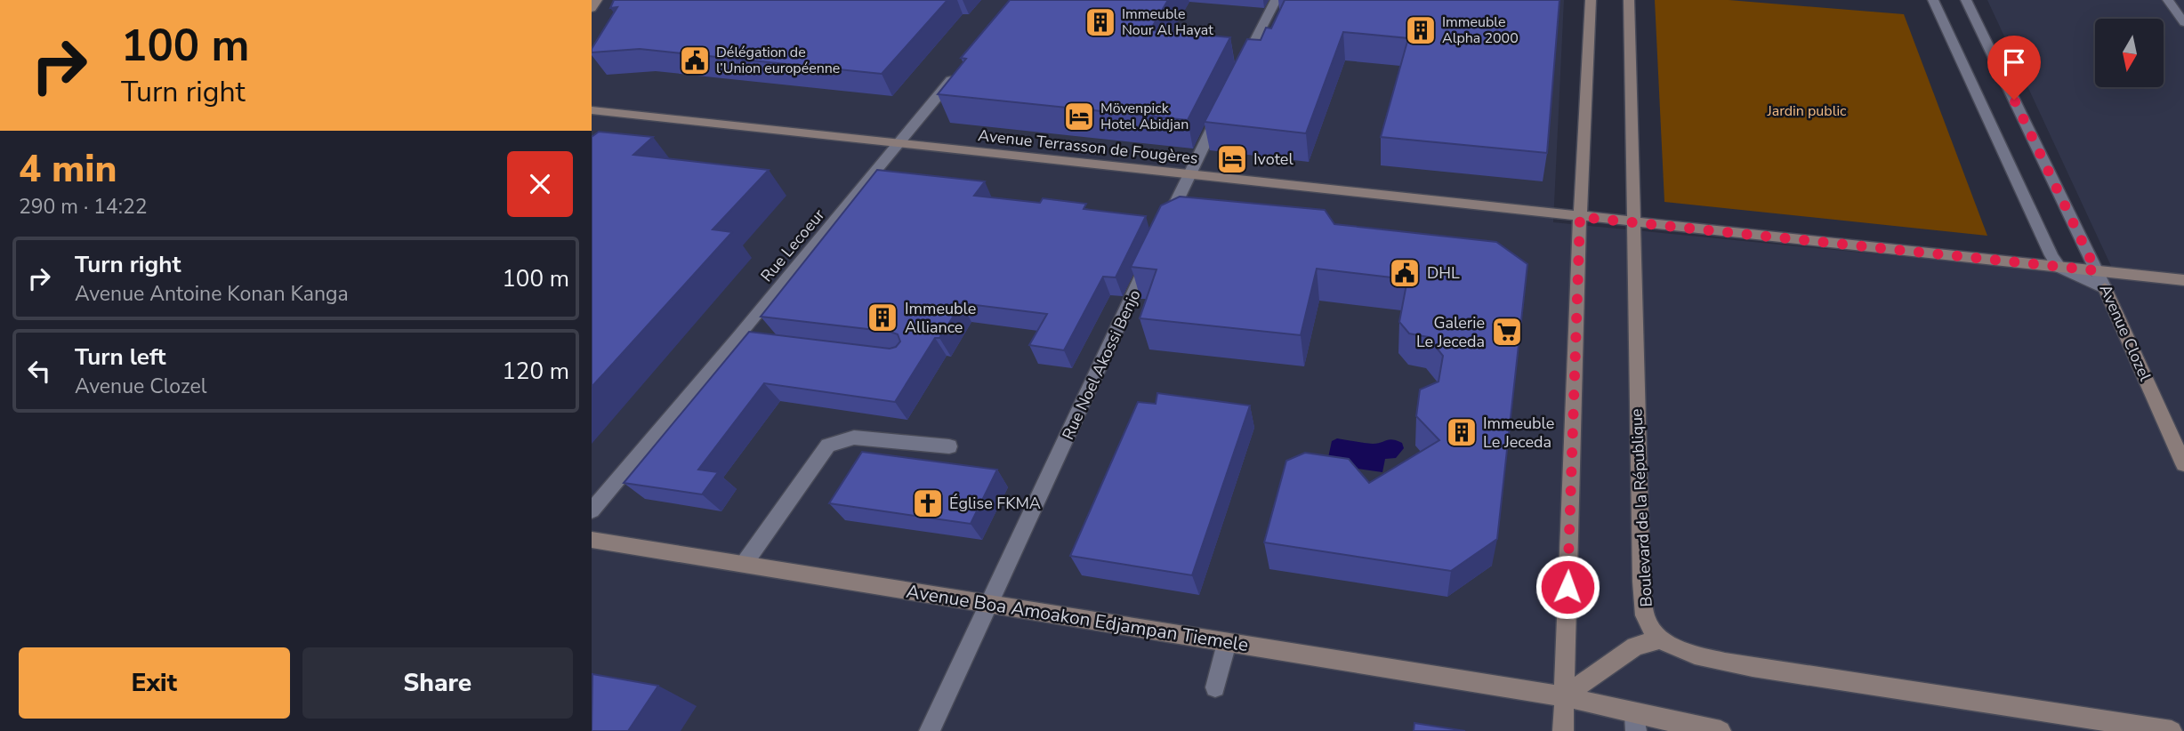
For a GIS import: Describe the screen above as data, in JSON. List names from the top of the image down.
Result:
{
  "streets": {
    "street": [
      "Avenue Terrasson de Fougères",
      "Rue Lecoeur",
      "Avenue Clozel",
      "Rue Noel Akossi Benjo",
      "Boulevard de la République",
      "Avenue Boa Amoakon Edjampan Tiemele"
    ]
  },
  "crossings": [
    ["Avenue Terrasson de Fougères", "Rue Lecoeur"],
    ["Avenue Terrasson de Fougères", "Avenue Clozel"],
    ["Avenue Terrasson de Fougères", "Boulevard de la République"],
    ["Rue Noel Akossi Benjo", "Avenue Boa Amoakon Edjampan Tiemele"]
  ],
  "parks": ["Jardin public"],
  "places": {
    "building": [
      "Immeuble Nour Al Hayat",
      "Immeuble Alpha 2000",
      "Immeuble Alliance",
      "Immeuble Le Jeceda"
    ],
    "public building": ["Délégation de l’Union européenne", "DHL"],
    "hotel": ["Mövenpick Hotel Abidjan", "Ivotel"],
    "supermarket": ["Galerie Le Jeceda"],
    "church": ["Église FKMA"]
  },
  "north": "bottom",
  "page": {
    "turn": ["100 m", "Turn right"],
    "heading": ["4 min", "290 m · 14:22"],
    "list": [
      {
        "name": "Turn right",
        "note": "Avenue Antoine Konan Kanga",
        "value": "100 m"
      },
      {
        "name": "Turn left",
        "note": "Avenue Clozel",
        "value": "120 m"
      }
    ],
    "buttons": ["Exit", "Share"]
  }
}
